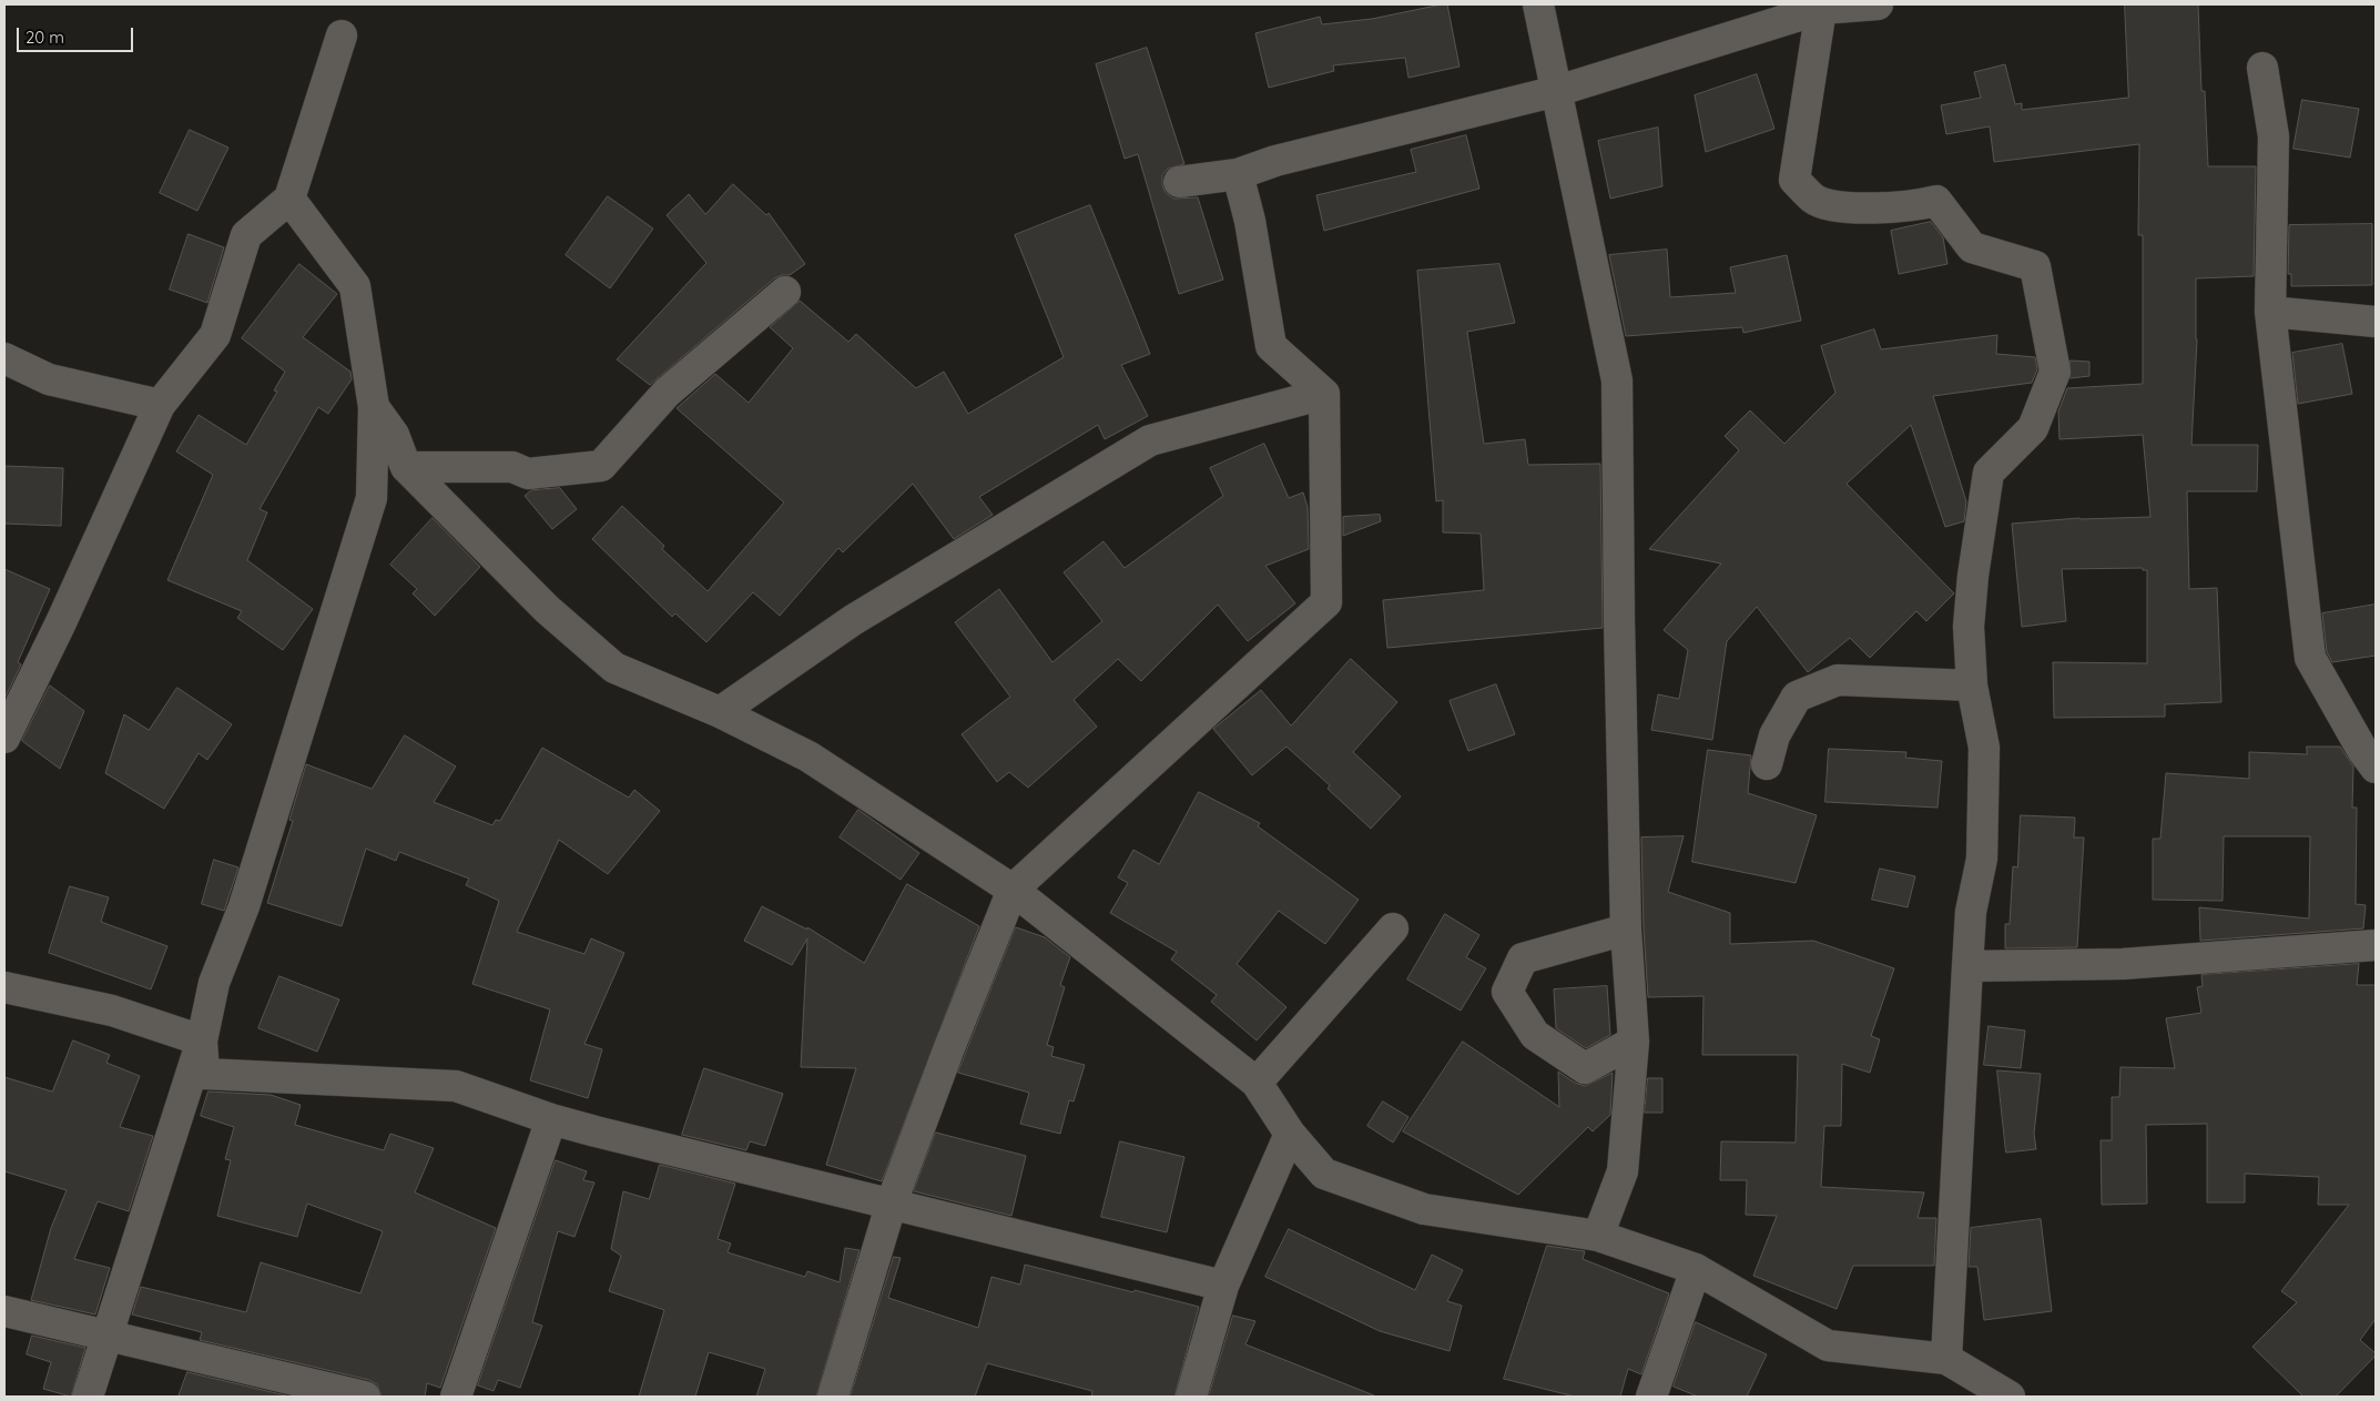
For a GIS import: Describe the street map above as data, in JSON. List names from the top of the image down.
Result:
{
  "scale_bar": "20 m"
}
